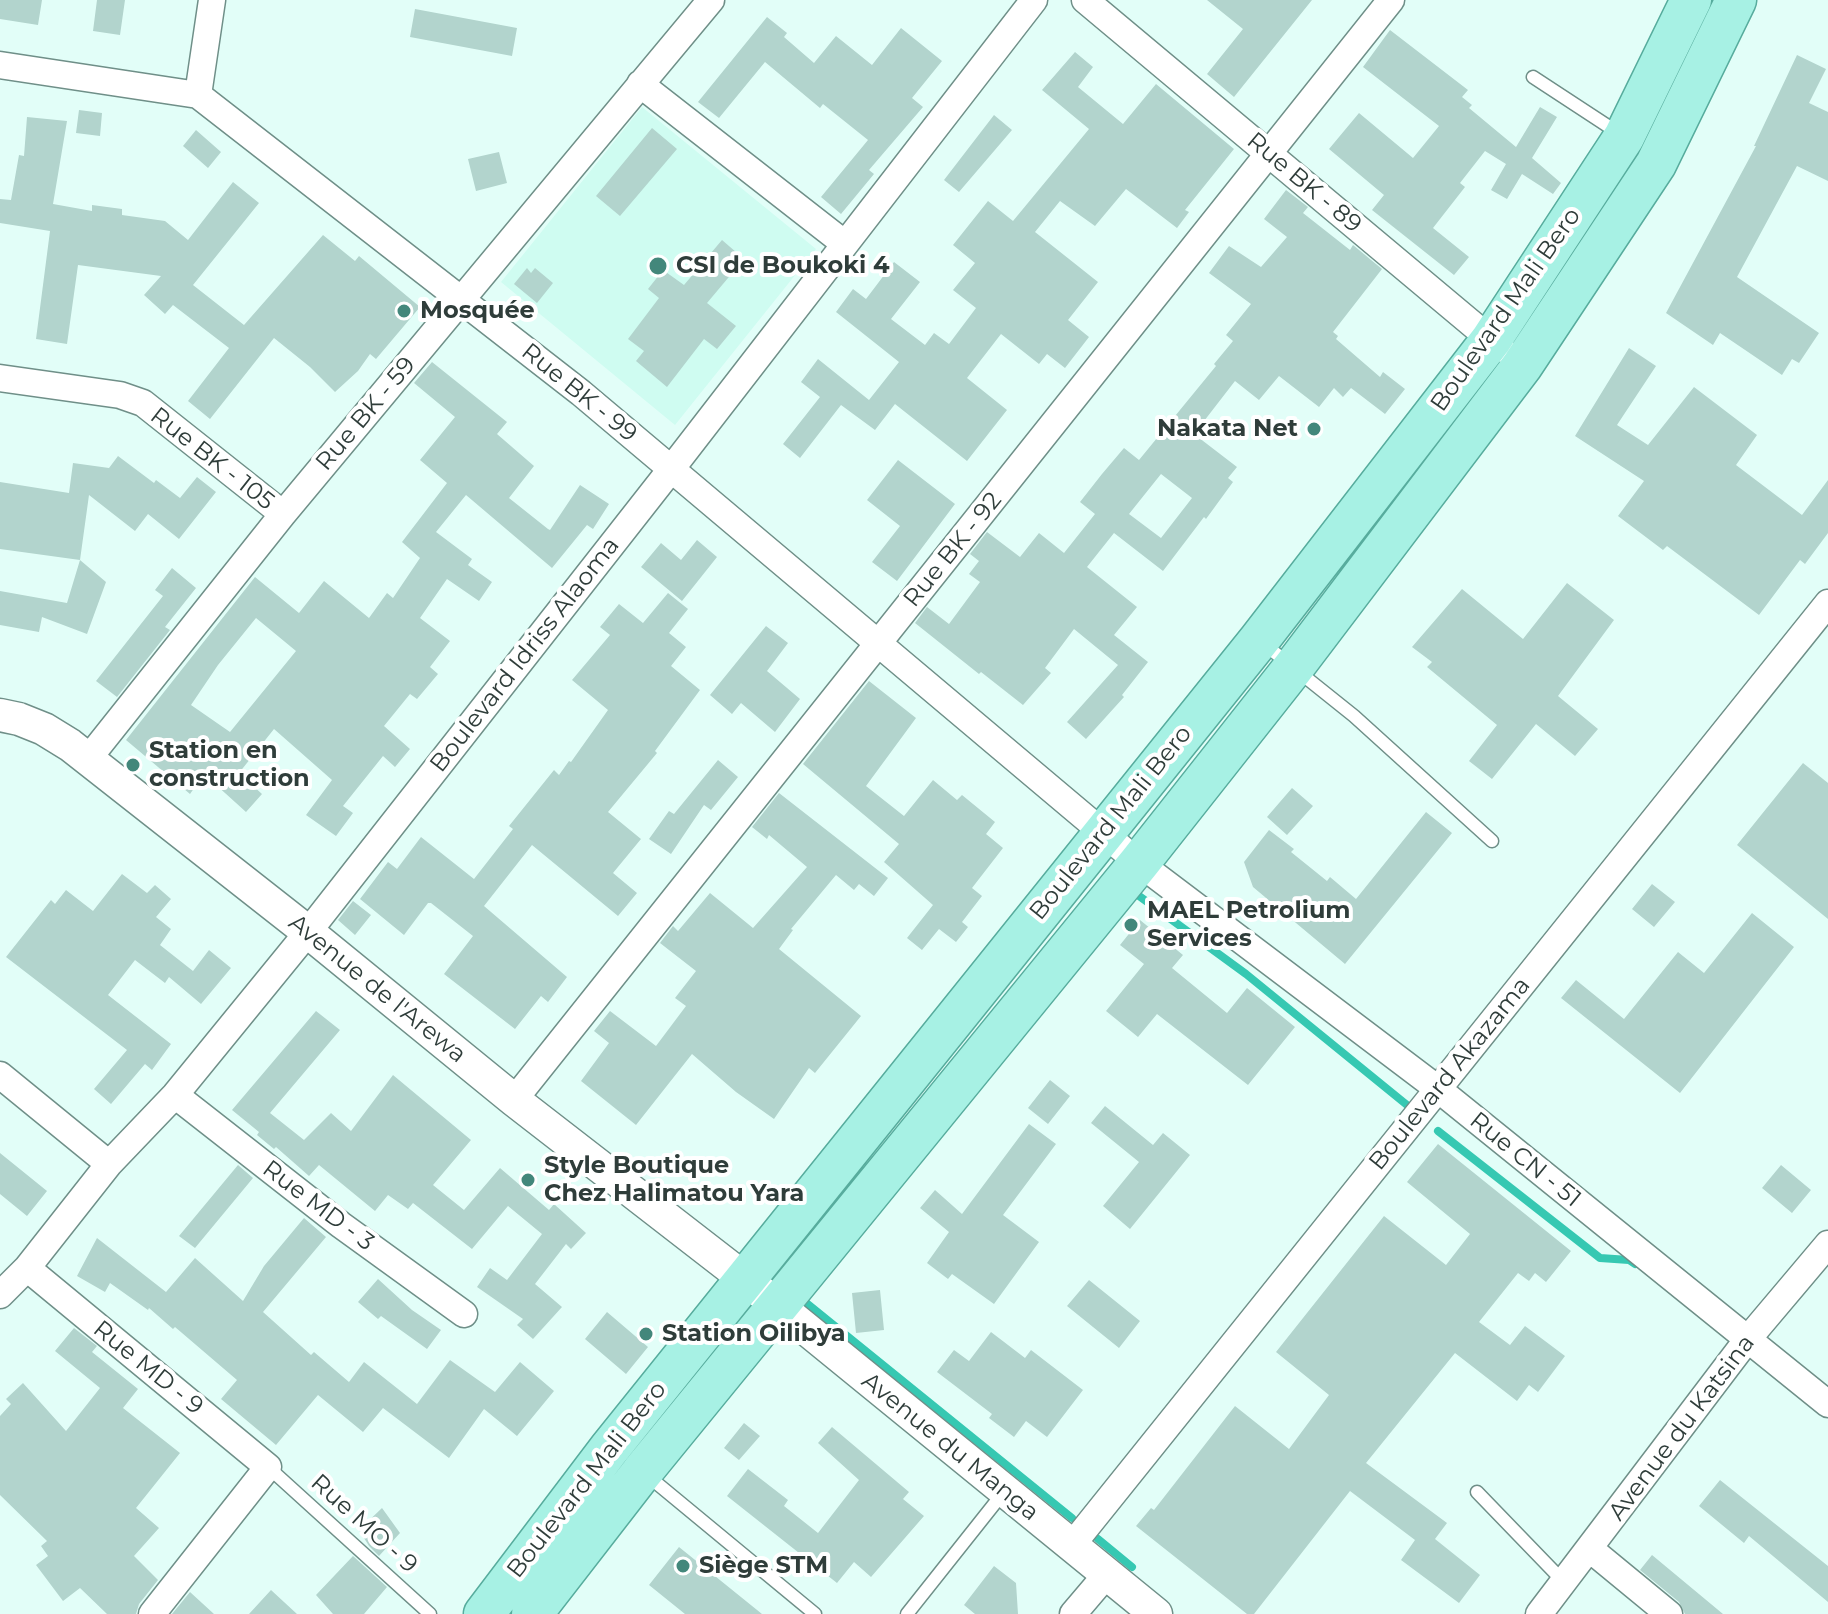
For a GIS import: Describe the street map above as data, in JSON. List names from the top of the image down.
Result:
{
  "streets": {
    "main road": ["Boulevard Mali Bero"],
    "street": [
      "Rue BK - 89",
      "Rue BK - 99",
      "Rue BK - 59",
      "Rue BK - 105",
      "Rue BK - 92",
      "Boulevard Idriss Alaoma",
      "Avenue de l'Arewa",
      "Boulevard Akazama",
      "Rue CN - 51",
      "Rue MD - 3",
      "Rue MD - 9",
      "Avenue du Katsina",
      "Avenue du Manga"
    ],
    "lane": ["Rue MO - 9"]
  },
  "crossings": [
    ["Rue BK - 89", "Boulevard Mali Bero"],
    ["Rue BK - 89", "Rue BK - 92"],
    ["Boulevard Mali Bero", "Rue BK - 99"],
    ["Boulevard Mali Bero", "Avenue de l'Arewa"],
    ["Boulevard Mali Bero", "Rue CN - 51"],
    ["Boulevard Mali Bero", "Avenue du Manga"],
    ["Rue BK - 99", "Rue BK - 59"],
    ["Rue BK - 99", "Rue BK - 92"],
    ["Rue BK - 99", "Boulevard Idriss Alaoma"],
    ["Rue BK - 99", "Rue CN - 51"],
    ["Rue BK - 59", "Rue BK - 105"],
    ["Rue BK - 59", "Avenue de l'Arewa"],
    ["Rue BK - 92", "Avenue de l'Arewa"],
    ["Boulevard Idriss Alaoma", "Avenue de l'Arewa"],
    ["Boulevard Idriss Alaoma", "Rue MD - 3"],
    ["Boulevard Idriss Alaoma", "Rue MD - 9"],
    ["Avenue de l'Arewa", "Avenue du Manga"],
    ["Boulevard Akazama", "Rue CN - 51"],
    ["Boulevard Akazama", "Avenue du Manga"],
    ["Rue CN - 51", "Avenue du Katsina"],
    ["Rue MD - 9", "Rue MO - 9"]
  ],
  "places": [
    "CSI de Boukoki 4",
    "Mosquée",
    "Nakata Net",
    "Station en construction",
    "MAEL Petrolium Services",
    "Style Boutique Chez Halimatou Yara",
    "Station Oilibya",
    "Siège STM"
  ]
}
